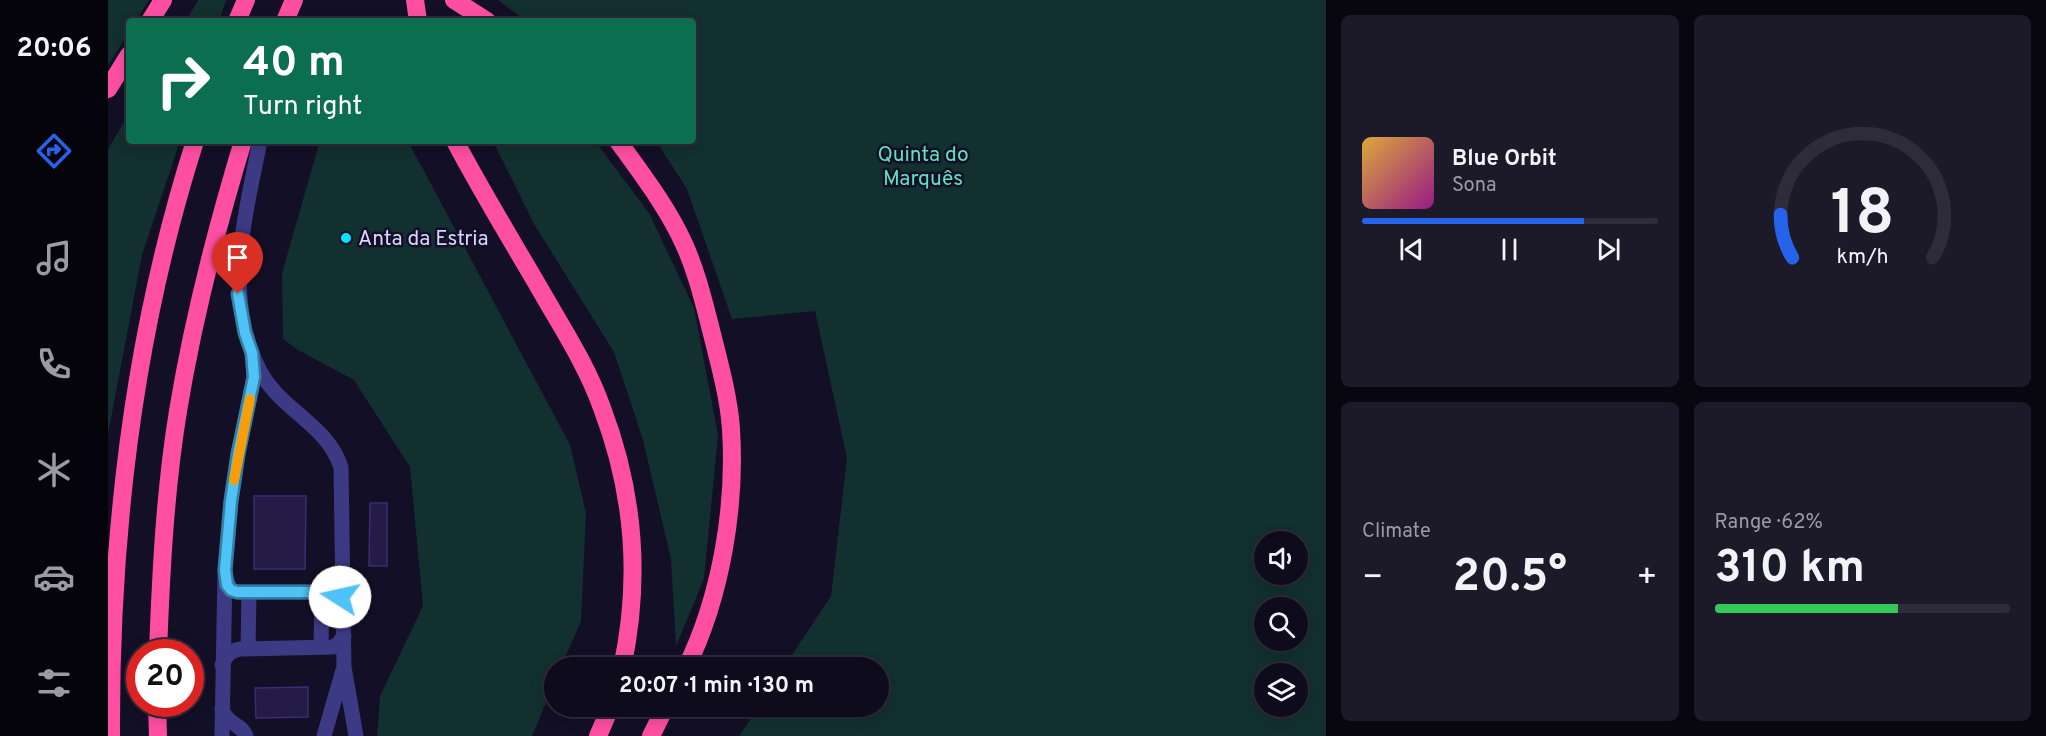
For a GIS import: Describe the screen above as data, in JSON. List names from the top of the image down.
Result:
{
  "parks": ["Quinta do Marquês"],
  "places": ["Anta da Estria"],
  "page": {
    "tabs": "20:06",
    "turn": ["40 m", "Turn right"],
    "song": ["Blue Orbit", "Sona"],
    "tile": [
      "Climate",
      ["Range · 62%", "310 km"]
    ],
    "heat": ["−", "20.5°", "+"],
    "limit": "20",
    "trip": "20:07 · 1 min · 130 m",
    "gauge": ["18", "km/h"]
  }
}
